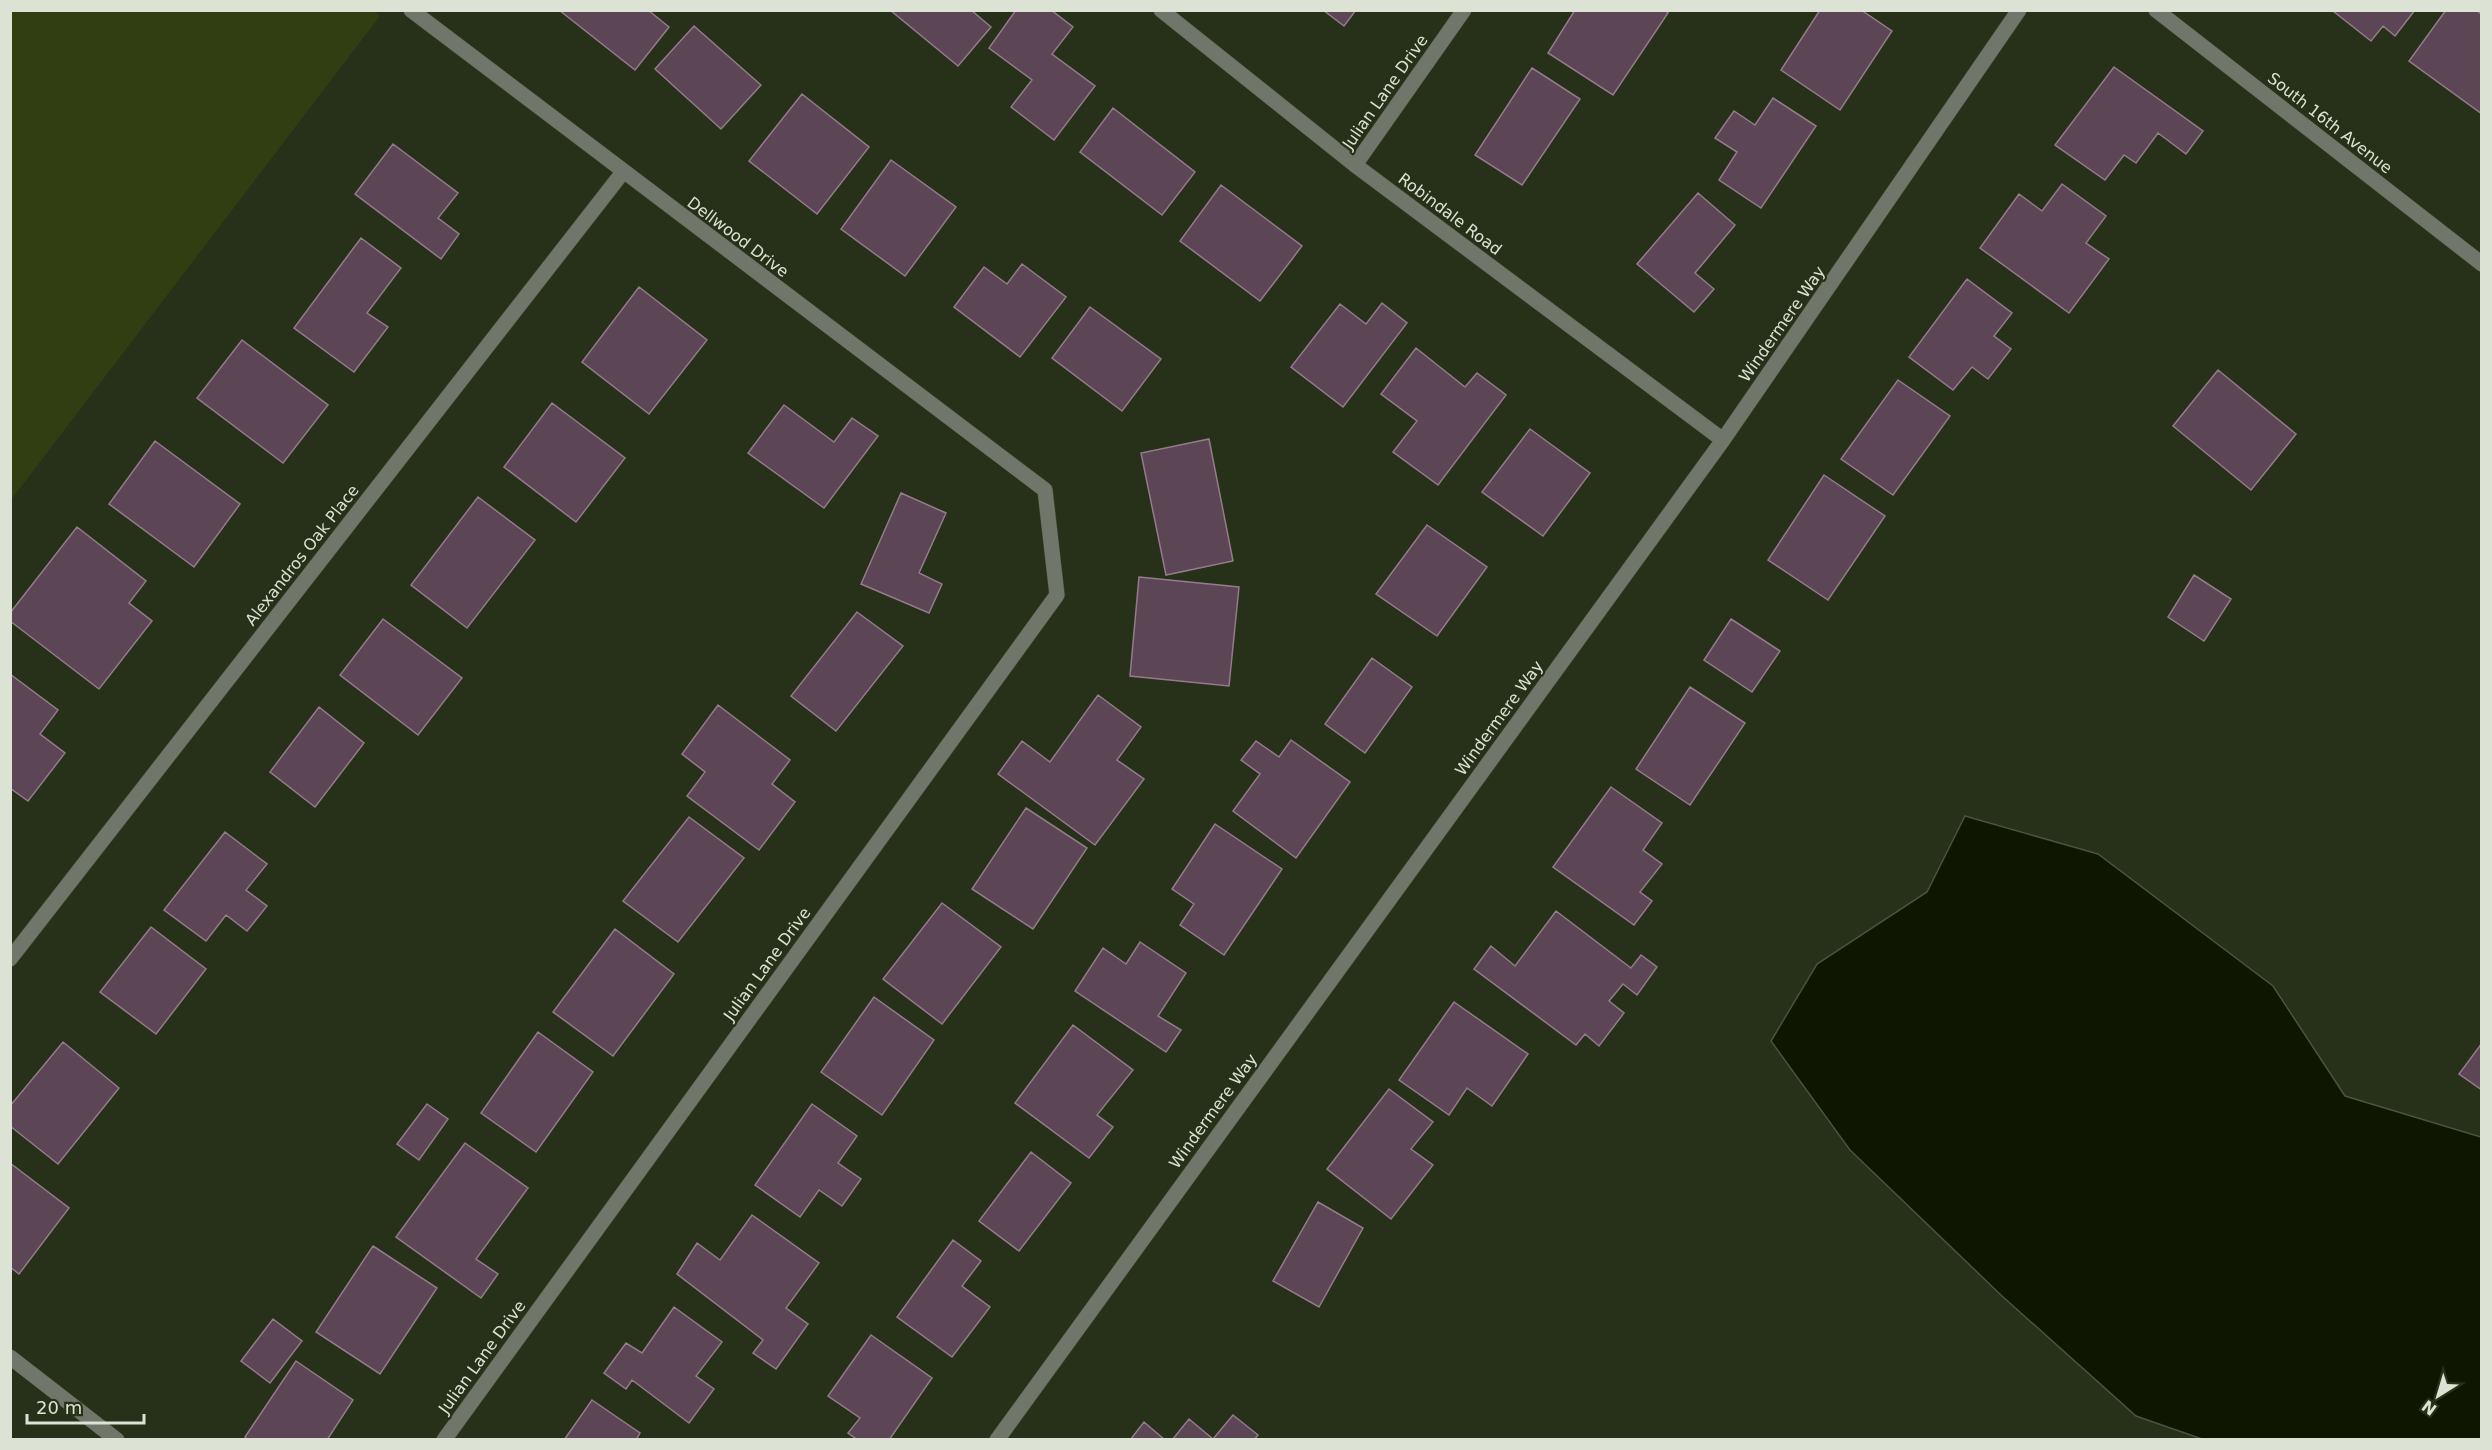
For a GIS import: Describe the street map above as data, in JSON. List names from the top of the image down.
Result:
{
  "streets": {
    "street": [
      "Julian Lane Drive",
      "South 16th Avenue",
      "Robindale Road",
      "Dellwood Drive",
      "Windermere Way",
      "Alexandros Oak Place"
    ]
  },
  "crossings": [
    ["Julian Lane Drive", "Robindale Road"],
    ["Julian Lane Drive", "Dellwood Drive"],
    ["Robindale Road", "Windermere Way"],
    ["Dellwood Drive", "Alexandros Oak Place"]
  ],
  "scale_bar": "20 m",
  "north": "bottom left"
}
